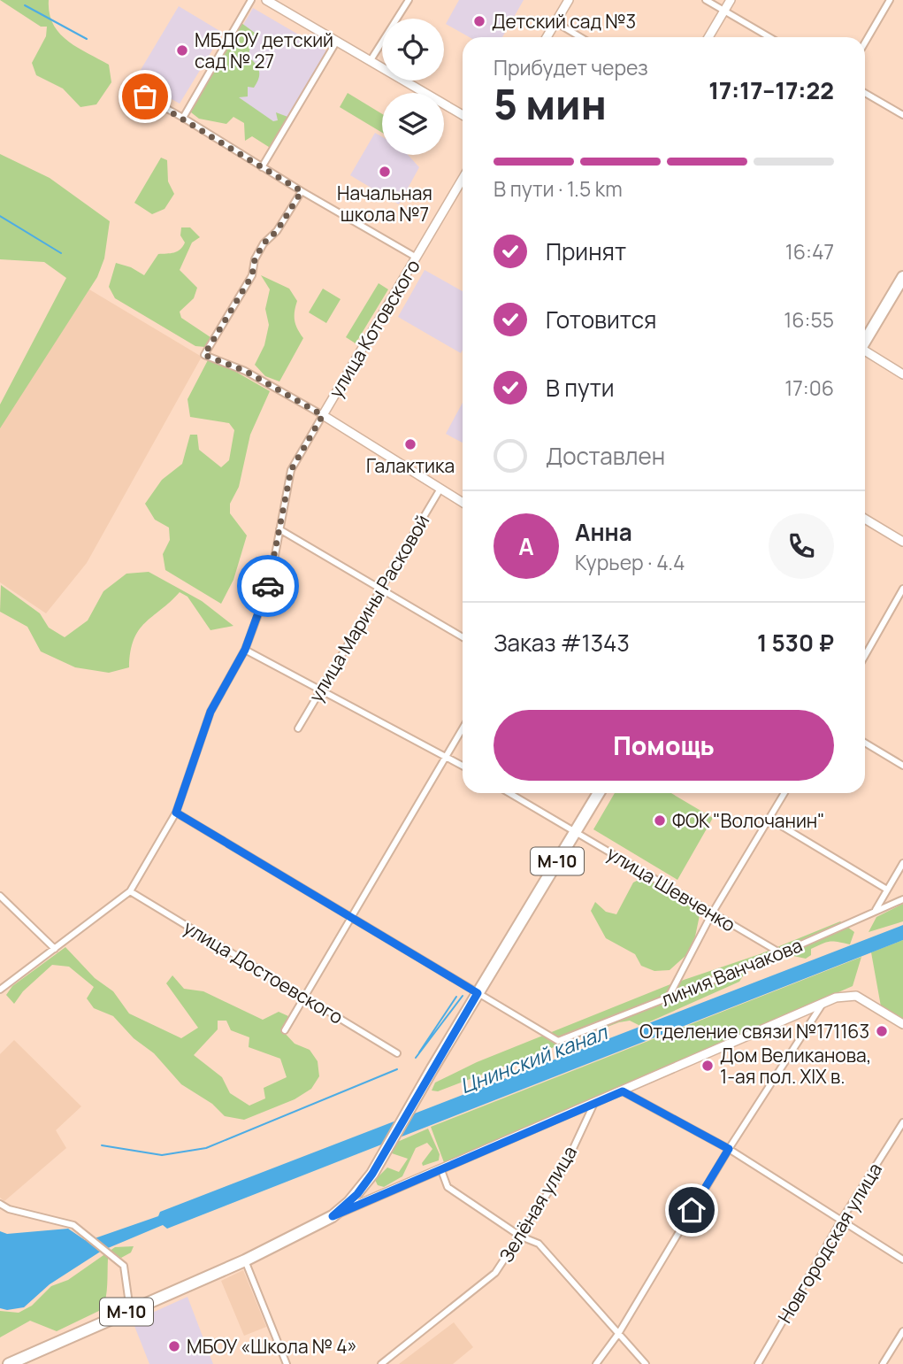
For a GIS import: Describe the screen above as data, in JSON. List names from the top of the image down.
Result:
{
  "streets": {
    "highway": ["М-10"],
    "street": [
      "улица Котовского",
      "улица Марины Расковой",
      "улица Шевченко",
      "улица Достоевского",
      "линия Ванчакова",
      "Зелёная улица",
      "Новгородская улица"
    ]
  },
  "crossings": [
    ["улица Котовского", "улица Достоевского"],
    ["М-10", "улица Шевченко"],
    ["М-10", "линия Ванчакова"],
    ["улица Шевченко", "линия Ванчакова"]
  ],
  "water": ["Цнинский канал"],
  "places": [
    "Детский сад №3",
    "МБДОУ детский сад № 27",
    "Начальная школа №7",
    "Галактика",
    "ФОК \"Волочанин\"",
    "Отделение связи №171163",
    "Дом Великанова, 1-ая пол. XIX в.",
    "МБОУ «Школа № 4»"
  ],
  "page": {
    "heading": ["5 мин", "Прибудет через", "17:17–17:22"],
    "panel": [
      "Анна",
      "Курьер · 4.4",
      "Заказ #1343",
      "1 530 ₽"
    ],
    "bar": "В пути · 1.5 km",
    "list": [
      ["Принят", "16:47"],
      ["Готовится", "16:55"],
      ["В пути", "17:06"],
      "Доставлен"
    ],
    "round": "А",
    "buttons": "Помощь"
  }
}
